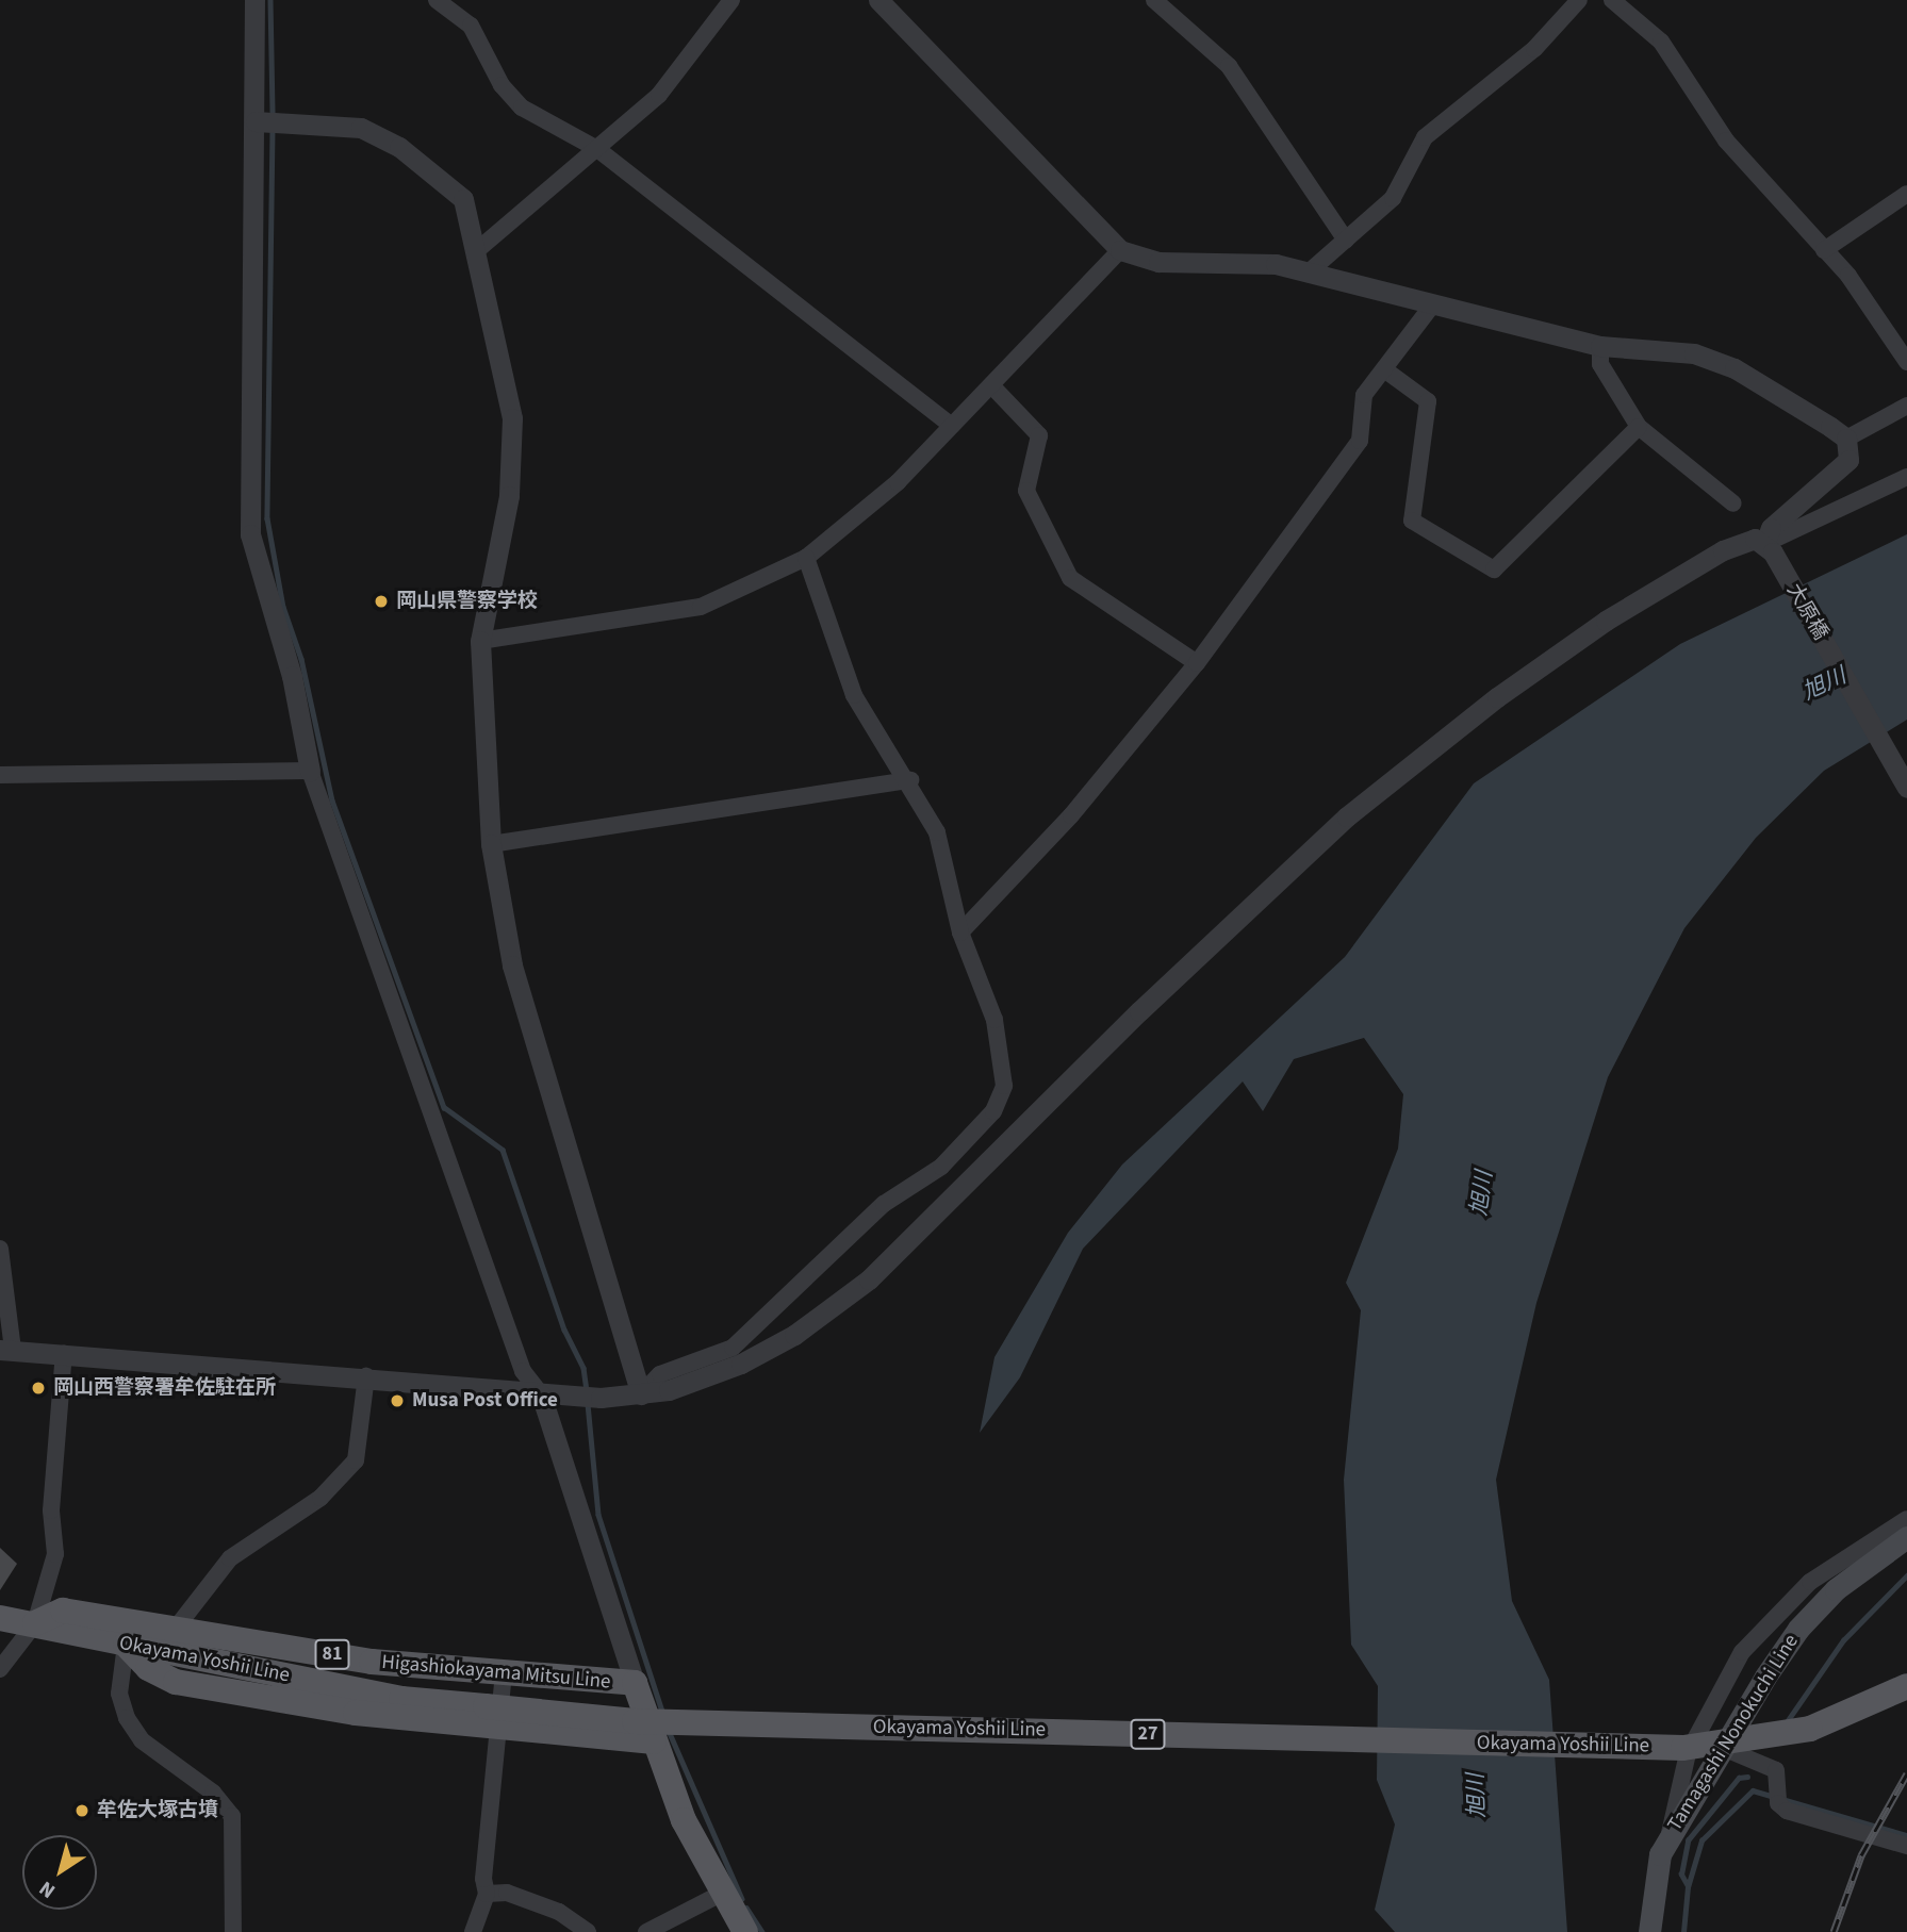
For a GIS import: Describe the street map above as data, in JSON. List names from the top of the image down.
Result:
{
  "streets": {
    "main road": [
      "81",
      "Okayama Yoshii Line",
      "Higashiokayama Mitsu Line",
      "Tamagashi Nonokuchi Line",
      "27"
    ],
    "street": ["大原橋"]
  },
  "crossings": [
    ["Okayama Yoshii Line", "Higashiokayama Mitsu Line"]
  ],
  "water": ["旭川"],
  "places": [
    "岡山県警察学校",
    "岡山西警察署牟佐駐在所",
    "Musa Post Office",
    "牟佐大塚古墳"
  ],
  "north": "bottom left"
}
